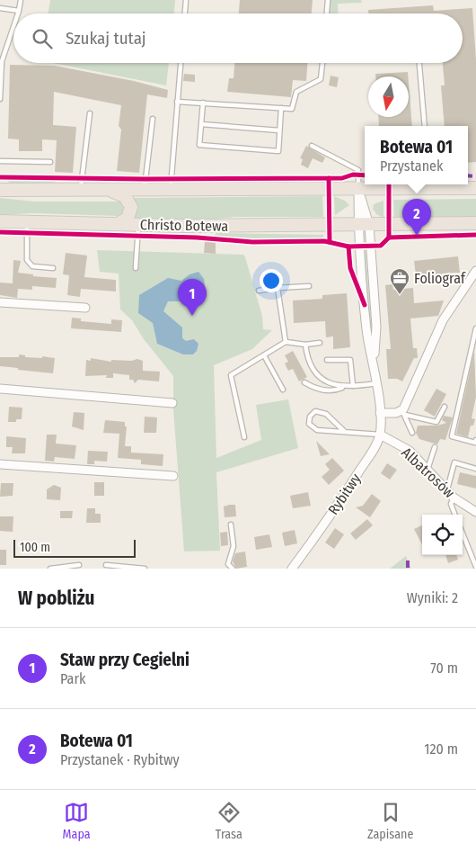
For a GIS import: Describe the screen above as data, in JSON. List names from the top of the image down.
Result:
{
  "streets": {
    "main road": ["Christo Botewa"],
    "street": ["Albatrosów", "Rybitwy"]
  },
  "crossings": [
    ["Christo Botewa", "Rybitwy"],
    ["Albatrosów", "Rybitwy"]
  ],
  "places": {
    "office": ["Foliograf"]
  },
  "scale_bar": "100 m",
  "north": "bottom",
  "page": {
    "search": "Szukaj tutaj",
    "popup": ["Botewa 01", "Przystanek"],
    "pins": ["2", "1"],
    "scale": "100 m",
    "heading": ["W pobliżu", "Wyniki: 2"],
    "list": [
      {
        "mark": "1",
        "name": "Staw przy Cegielni",
        "note": "Park",
        "value": "70 m"
      },
      {
        "mark": "2",
        "name": "Botewa 01",
        "note": "Przystanek · Rybitwy",
        "value": "120 m"
      }
    ],
    "nav": ["Mapa", "Trasa", "Zapisane"]
  }
}
